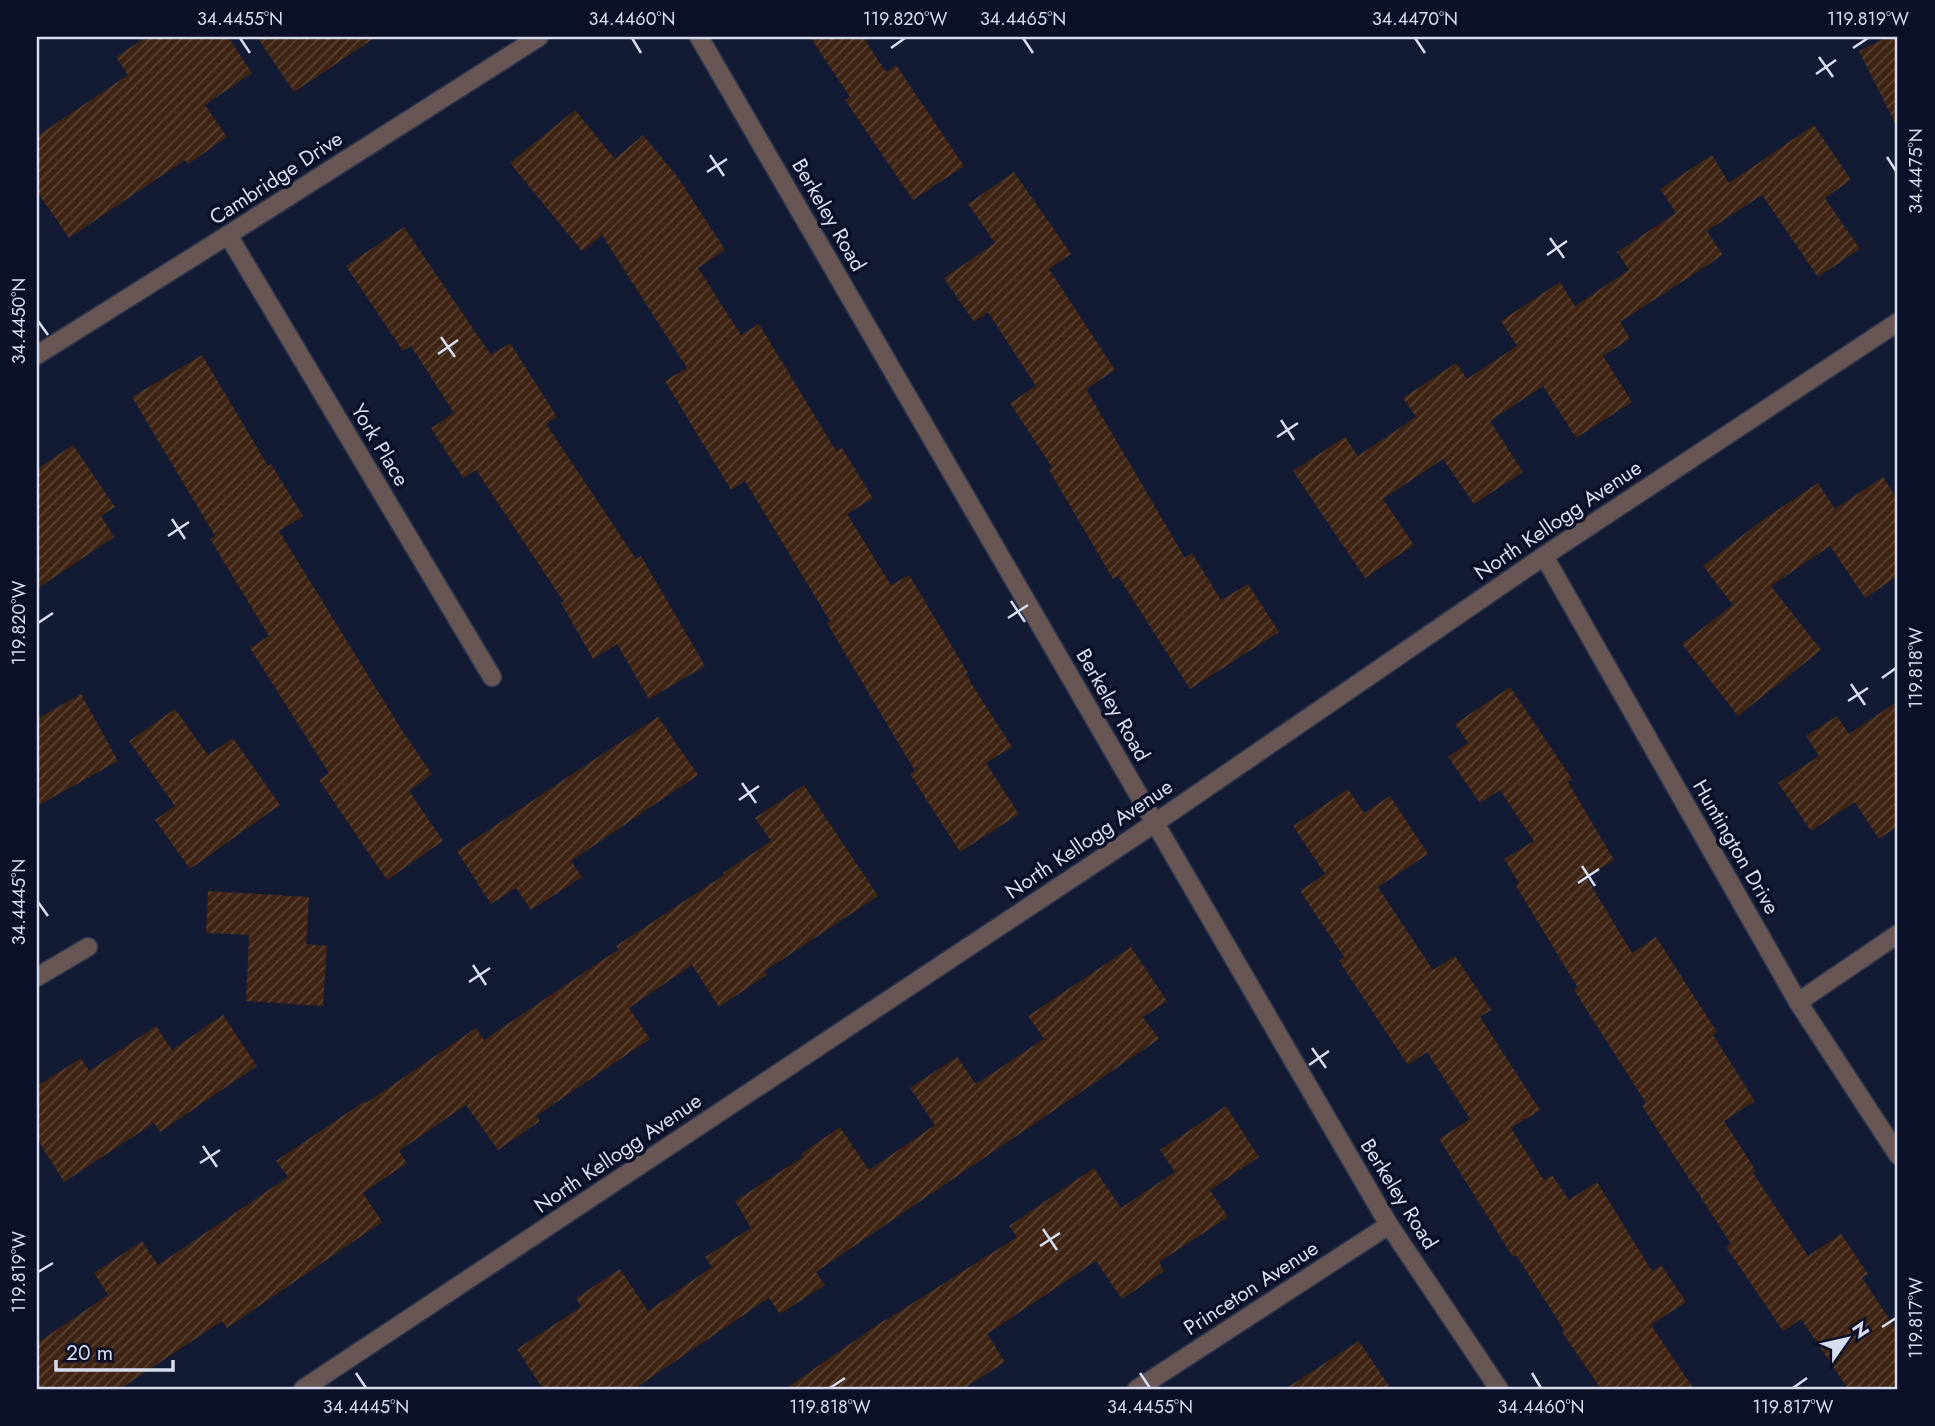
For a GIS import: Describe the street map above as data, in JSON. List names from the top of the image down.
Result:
{
  "streets": {
    "street": [
      "Cambridge Drive",
      "Berkeley Road",
      "York Place",
      "North Kellogg Avenue",
      "Huntington Drive",
      "Princeton Avenue"
    ]
  },
  "crossings": [
    ["Cambridge Drive", "York Place"],
    ["Berkeley Road", "North Kellogg Avenue"],
    ["Berkeley Road", "Princeton Avenue"],
    ["North Kellogg Avenue", "Huntington Drive"]
  ],
  "scale_bar": "20 m",
  "north": "top right",
  "coordinates": [
    "34.4455°N",
    "34.4460°N",
    "119.820°W",
    "34.4465°N",
    "34.4470°N",
    "119.819°W",
    "34.4475°N",
    "34.4450°N",
    "119.818°W",
    "34.4445°N",
    "119.817°W"
  ]
}
